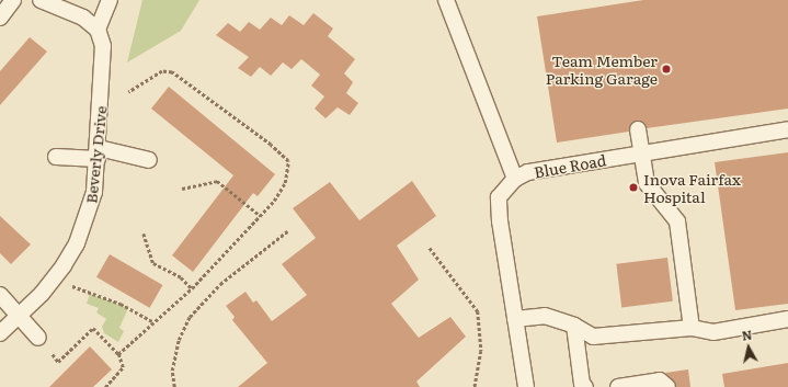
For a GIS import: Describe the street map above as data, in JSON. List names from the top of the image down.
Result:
{
  "streets": {
    "street": ["Beverly Drive", "Blue Road"]
  },
  "places": ["Team Member Parking Garage", "Inova Fairfax Hospital"],
  "north": "top"
}
